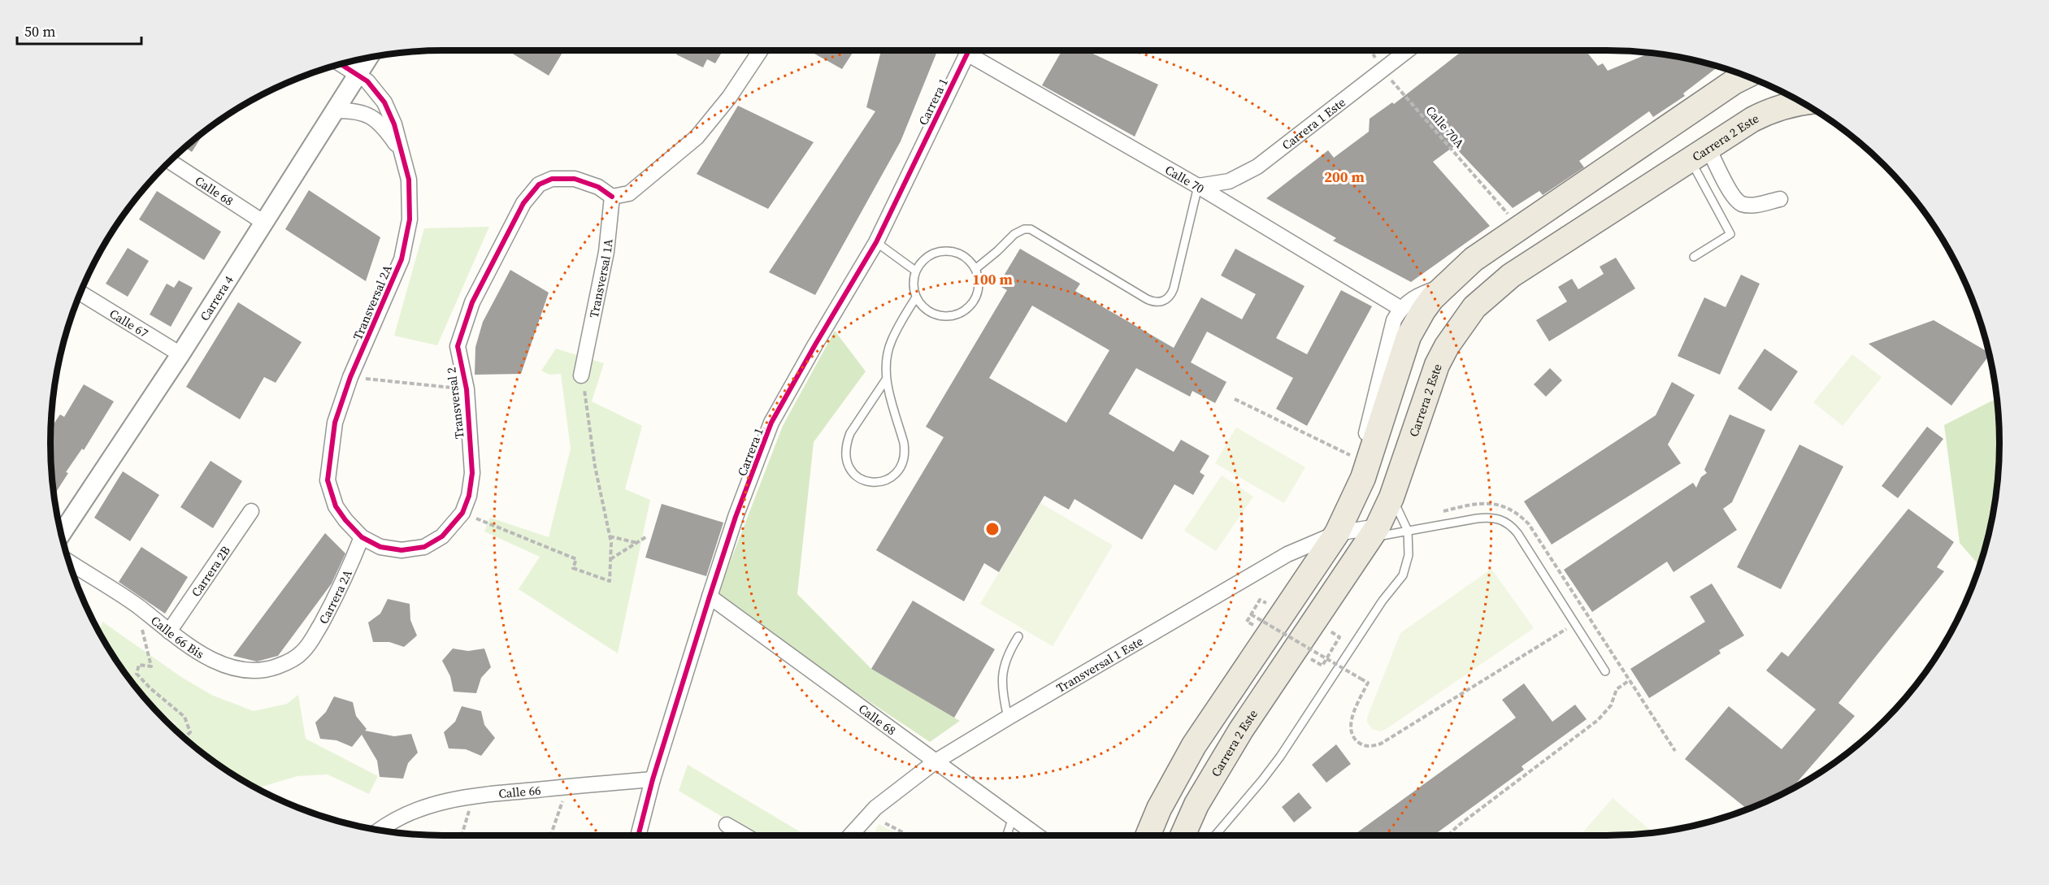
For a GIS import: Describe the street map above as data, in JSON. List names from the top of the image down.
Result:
{
  "streets": {
    "main road": ["Carrera 2 Este"],
    "street": [
      "Carrera 1",
      "Carrera 1 Este",
      "Calle 70",
      "Calle 68",
      "Transversal 1A",
      "Carrera 4",
      "Transversal 2A",
      "Calle 67",
      "Transversal 2",
      "Carrera 2B",
      "Carrera 2A",
      "Calle 66 Bis",
      "Transversal 1 Este",
      "Calle 66"
    ],
    "path": ["Calle 70A"]
  },
  "crossings": [
    ["Carrera 1", "Calle 68"],
    ["Carrera 1", "Calle 66"],
    ["Carrera 1 Este", "Calle 70A"],
    ["Carrera 1 Este", "Calle 70"],
    ["Carrera 2 Este", "Transversal 1 Este"],
    ["Calle 68", "Carrera 4"],
    ["Calle 68", "Transversal 1 Este"],
    ["Transversal 1A", "Transversal 2"],
    ["Carrera 4", "Transversal 2A"],
    ["Carrera 4", "Calle 67"],
    ["Transversal 2A", "Transversal 2"],
    ["Transversal 2A", "Carrera 2A"],
    ["Transversal 2", "Carrera 2A"],
    ["Carrera 2B", "Calle 66 Bis"],
    ["Carrera 2A", "Calle 66 Bis"]
  ],
  "scale_bar": "50 m",
  "rings": ["200 m", "100 m"]
}
